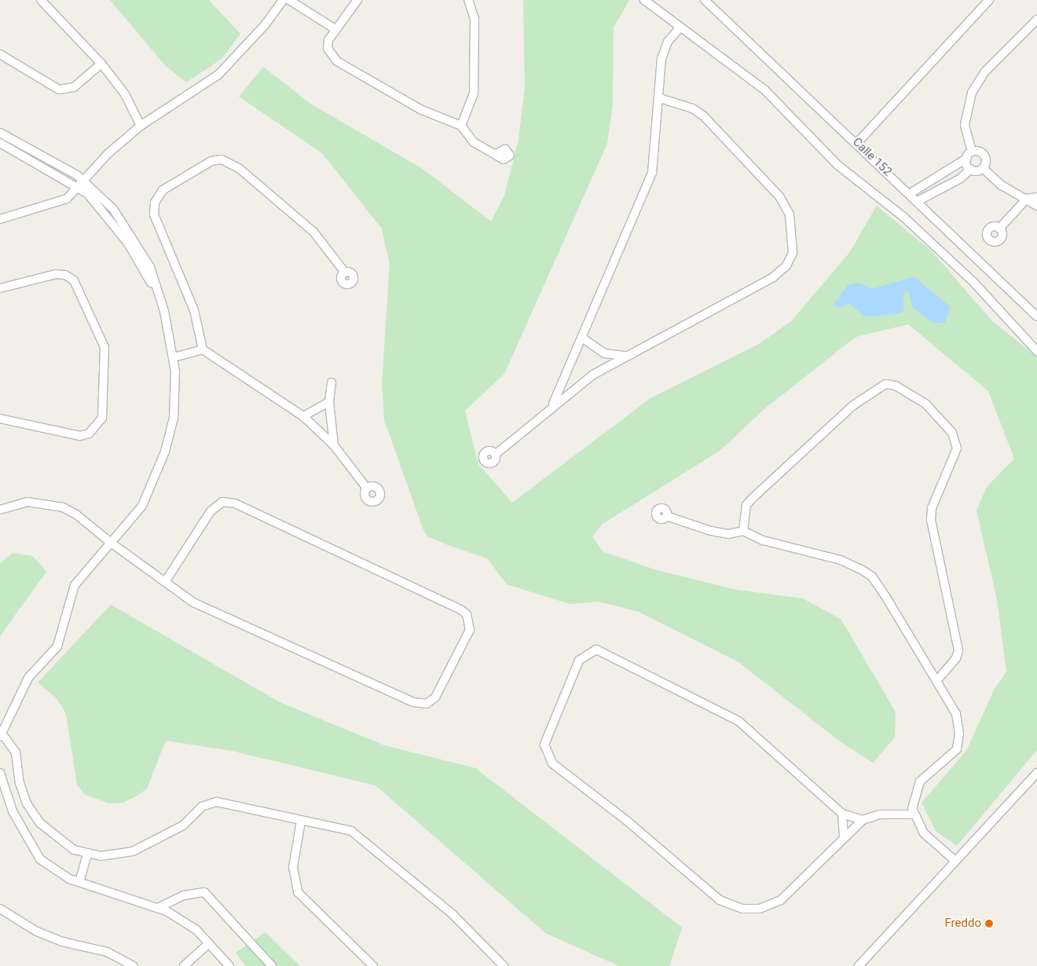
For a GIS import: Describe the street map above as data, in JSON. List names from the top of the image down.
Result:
{
  "streets": {
    "street": ["Calle 152"]
  },
  "places": ["Freddo"]
}
